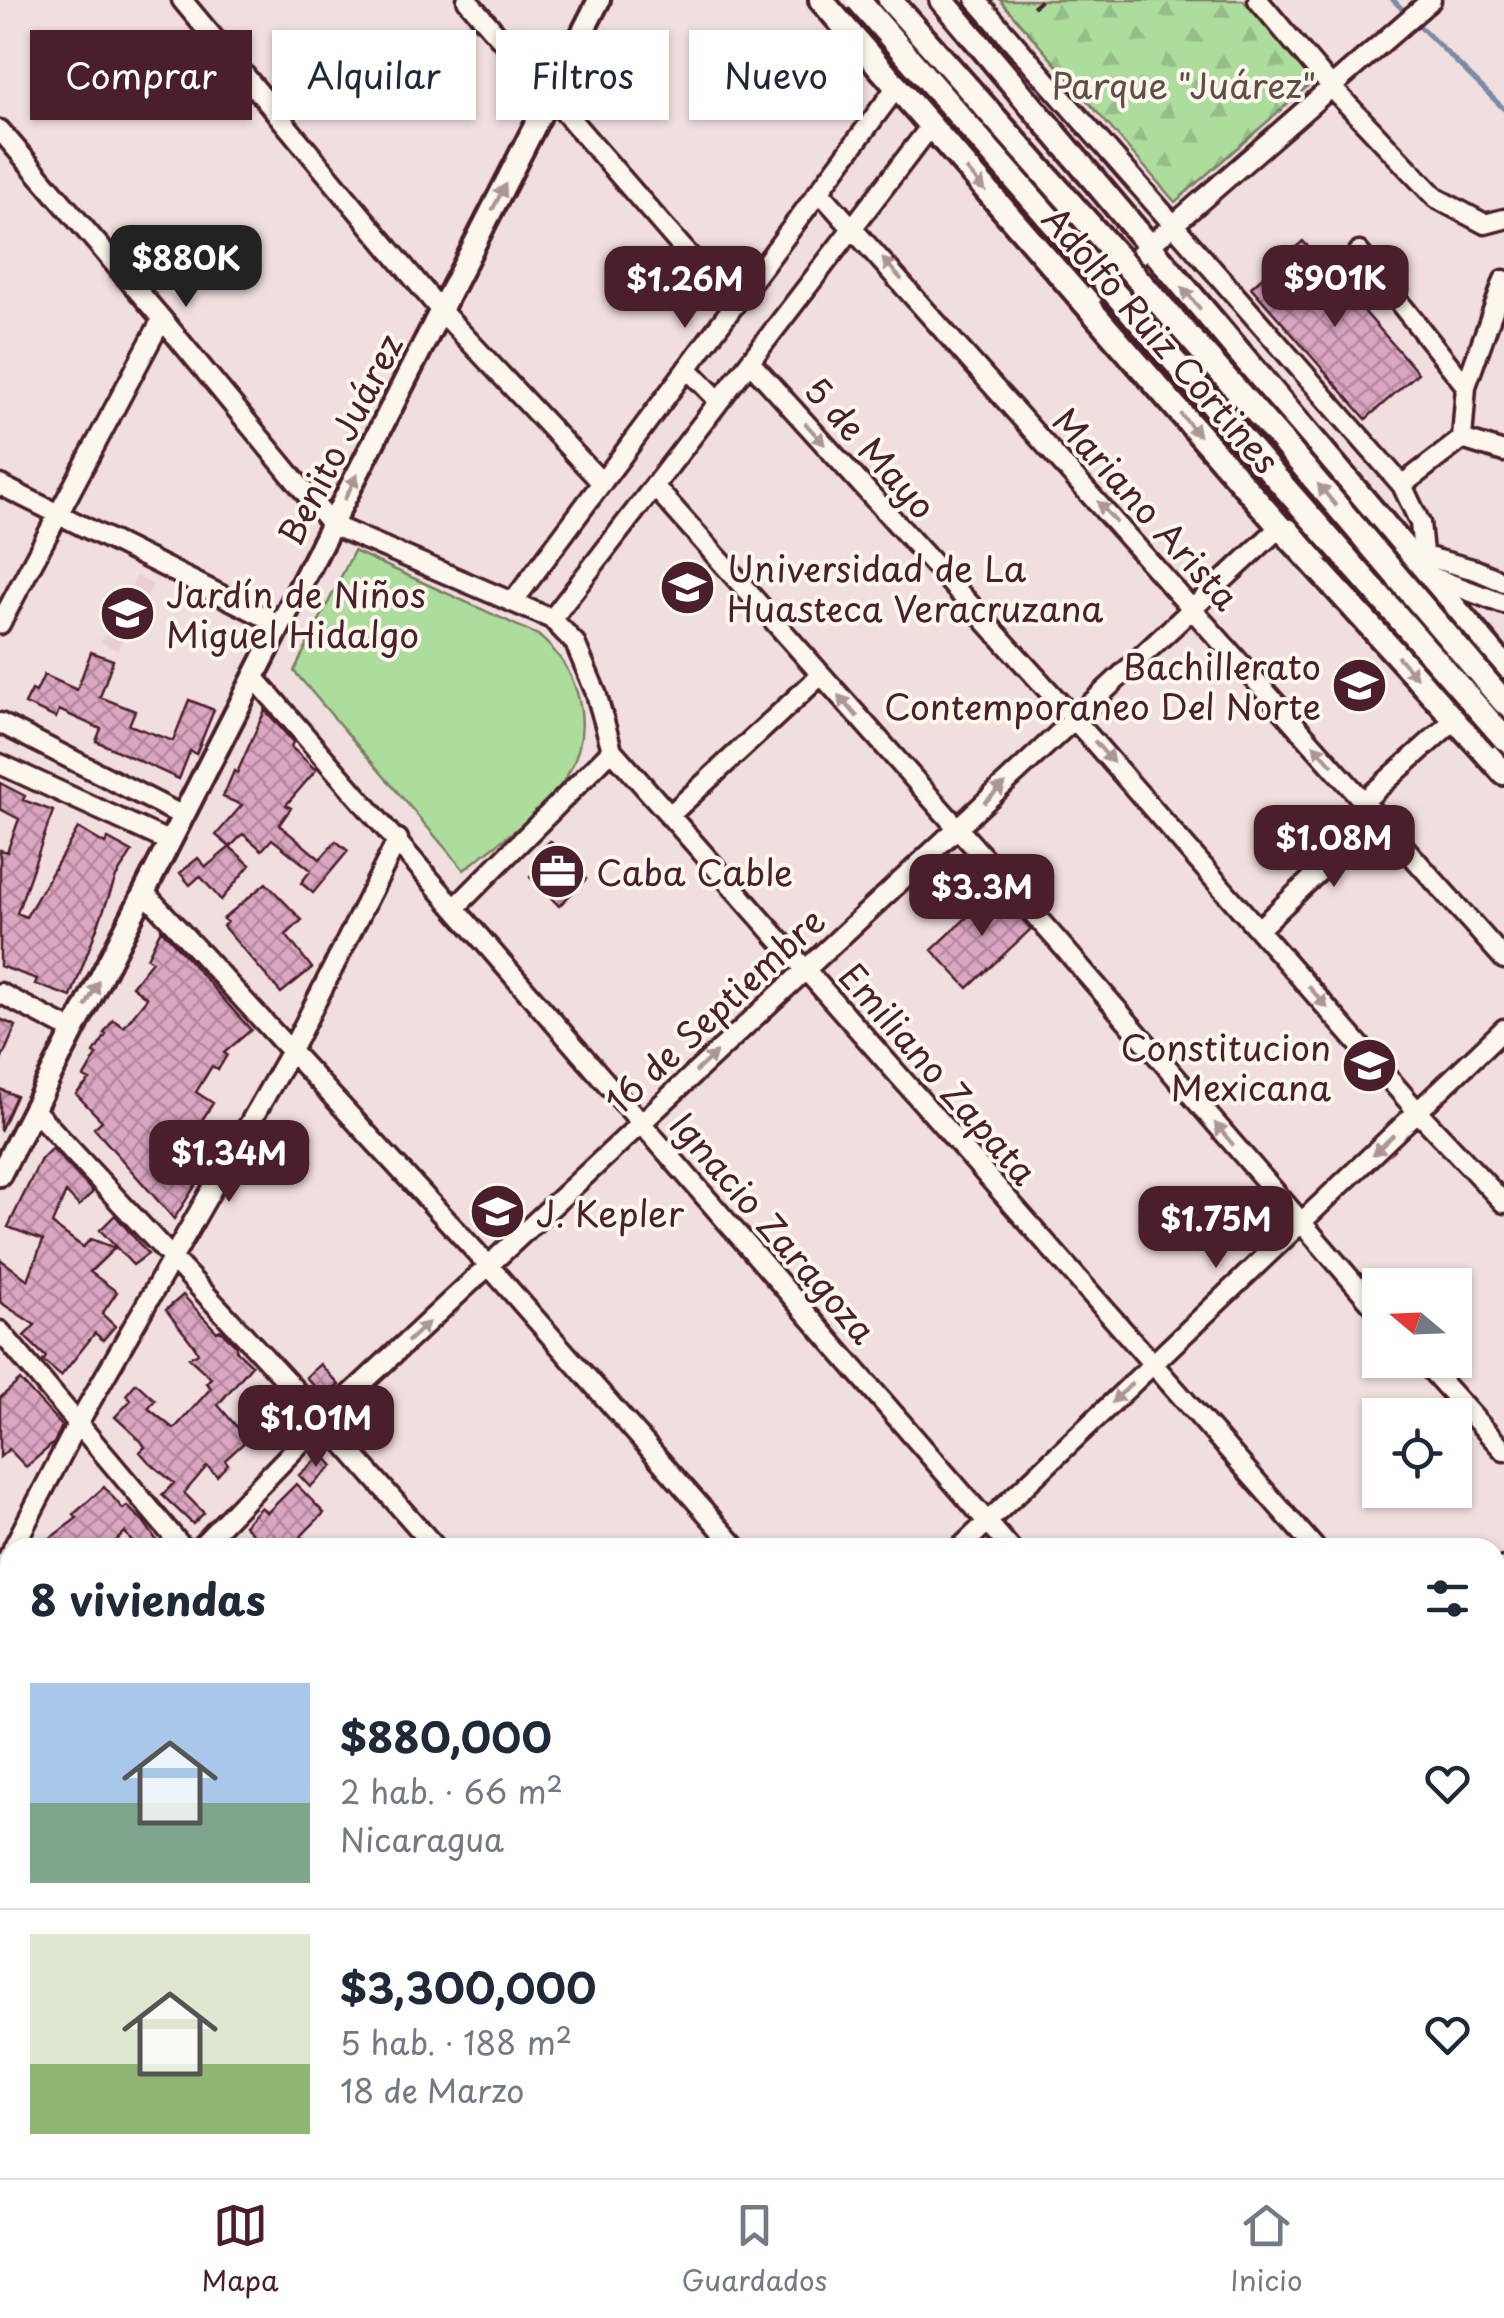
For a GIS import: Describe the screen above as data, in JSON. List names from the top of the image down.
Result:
{
  "streets": {
    "main road": ["Adolfo Ruiz Cortines"],
    "street": [
      "Benito Juárez",
      "5 de Mayo",
      "Mariano Arista",
      "16 de Septiembre",
      "Emiliano Zapata",
      "Ignacio Zaragoza"
    ]
  },
  "crossings": [
    ["Adolfo Ruiz Cortines", "16 de Septiembre"],
    ["Benito Juárez", "Emiliano Zapata"],
    ["Benito Juárez", "Ignacio Zaragoza"],
    ["5 de Mayo", "16 de Septiembre"],
    ["Mariano Arista", "16 de Septiembre"],
    ["16 de Septiembre", "Emiliano Zapata"],
    ["16 de Septiembre", "Ignacio Zaragoza"]
  ],
  "one_way": [
    "Benito Juárez",
    "5 de Mayo",
    "Mariano Arista",
    "16 de Septiembre"
  ],
  "parks": ["Parque \"Juárez\""],
  "places": {
    "school or university": [
      "Universidad de La Huasteca Veracruzana",
      "Jardín de Niños Miguel Hidalgo",
      "Bachillerato Contemporaneo Del Norte",
      "Constitucion Mexicana",
      "J. Kepler"
    ],
    "office": ["Caba Cable"]
  },
  "north": "left",
  "page": {
    "chip": [
      "Comprar",
      "Alquilar",
      "Filtros",
      "Nuevo"
    ],
    "price": [
      "$880K",
      "$901K",
      "$1.26M",
      "$1.08M",
      "$3.3M",
      "$1.34M",
      "$1.75M",
      "$1.01M"
    ],
    "heading": "8 viviendas",
    "list": [
      {
        "name": "$880,000",
        "note": "2 hab. · 66 m² · Nicaragua"
      },
      {
        "name": "$3,300,000",
        "note": "5 hab. · 188 m² · 18 de Marzo"
      }
    ],
    "tabs": ["Mapa", "Guardados", "Inicio"]
  }
}
